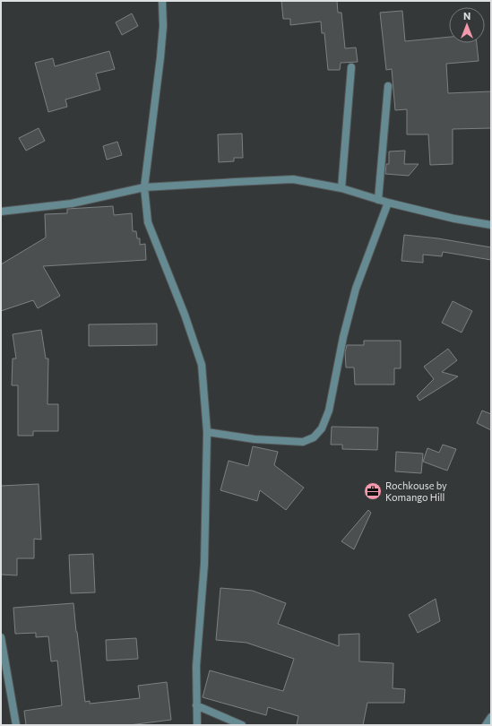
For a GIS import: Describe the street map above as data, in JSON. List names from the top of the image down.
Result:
{
  "places": {
    "office": ["Rochkouse by Komango Hill"]
  },
  "north": "top"
}
